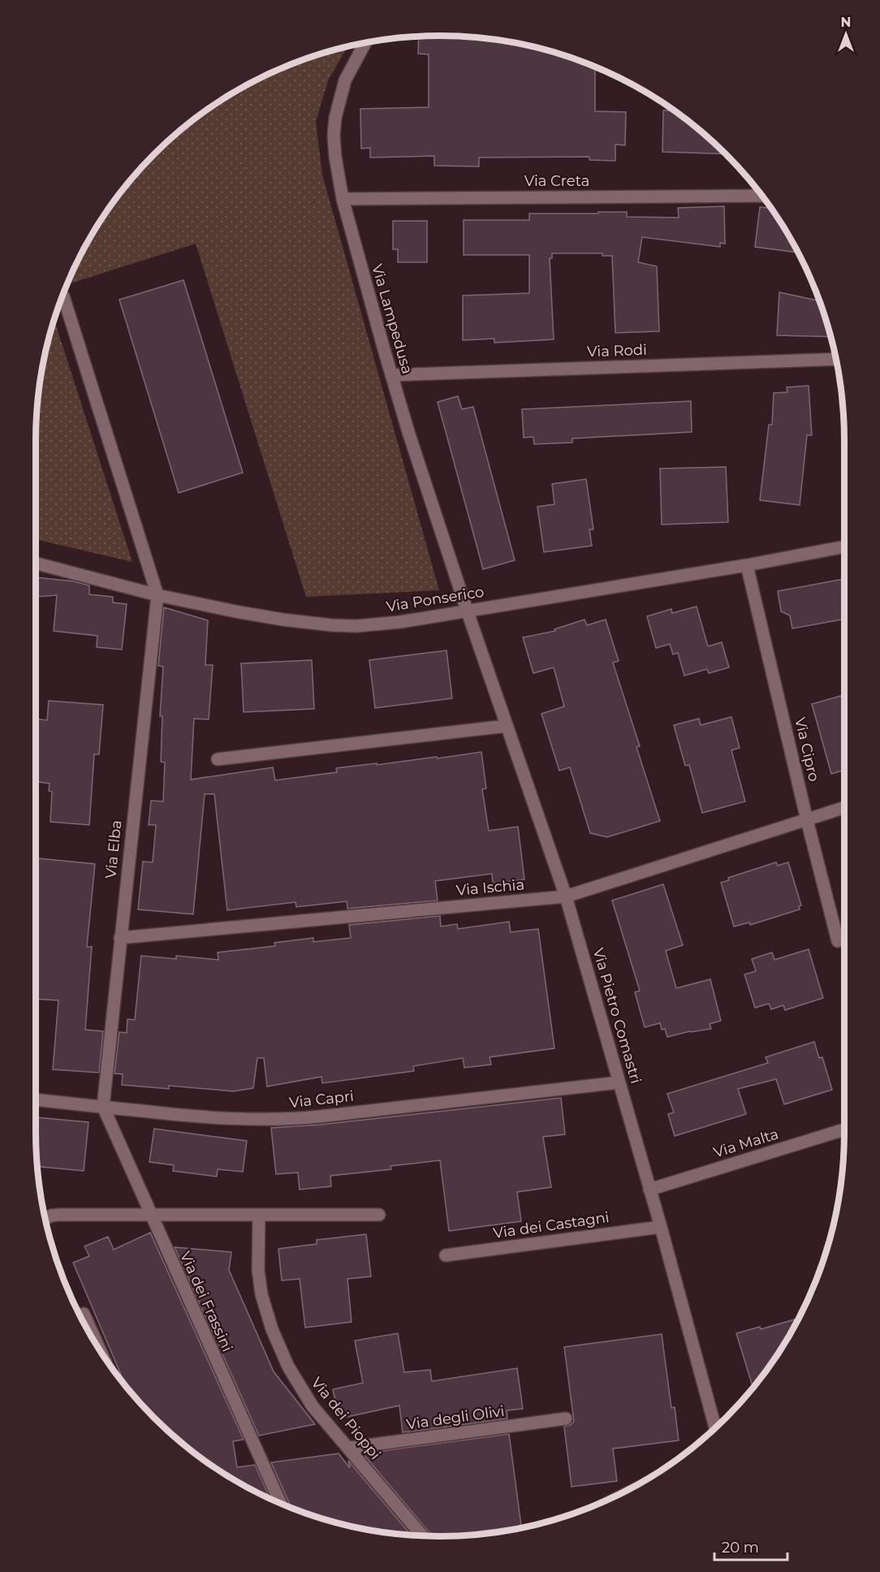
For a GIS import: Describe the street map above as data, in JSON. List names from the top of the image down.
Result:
{
  "streets": {
    "street": [
      "Via Creta",
      "Via Lampedusa",
      "Via Rodi",
      "Via Ponserico",
      "Via Cipro",
      "Via Elba",
      "Via Ischia",
      "Via Pietro Comastri",
      "Via Capri",
      "Via Malta",
      "Via dei Castagni",
      "Via dei Frassini",
      "Via degli Olivi",
      "Via dei Pioppi"
    ]
  },
  "crossings": [
    ["Via Creta", "Via Lampedusa"],
    ["Via Lampedusa", "Via Rodi"],
    ["Via Lampedusa", "Via Ponserico"],
    ["Via Lampedusa", "Via Pietro Comastri"],
    ["Via Ponserico", "Via Cipro"],
    ["Via Ponserico", "Via Elba"],
    ["Via Ponserico", "Via Pietro Comastri"],
    ["Via Cipro", "Via Ischia"],
    ["Via Elba", "Via Ischia"],
    ["Via Elba", "Via Capri"],
    ["Via Elba", "Via dei Frassini"],
    ["Via Ischia", "Via Pietro Comastri"],
    ["Via Pietro Comastri", "Via Capri"],
    ["Via Pietro Comastri", "Via Malta"],
    ["Via Pietro Comastri", "Via dei Castagni"],
    ["Via Capri", "Via dei Frassini"],
    ["Via degli Olivi", "Via dei Pioppi"]
  ],
  "scale_bar": "20 m",
  "north": "top"
}
